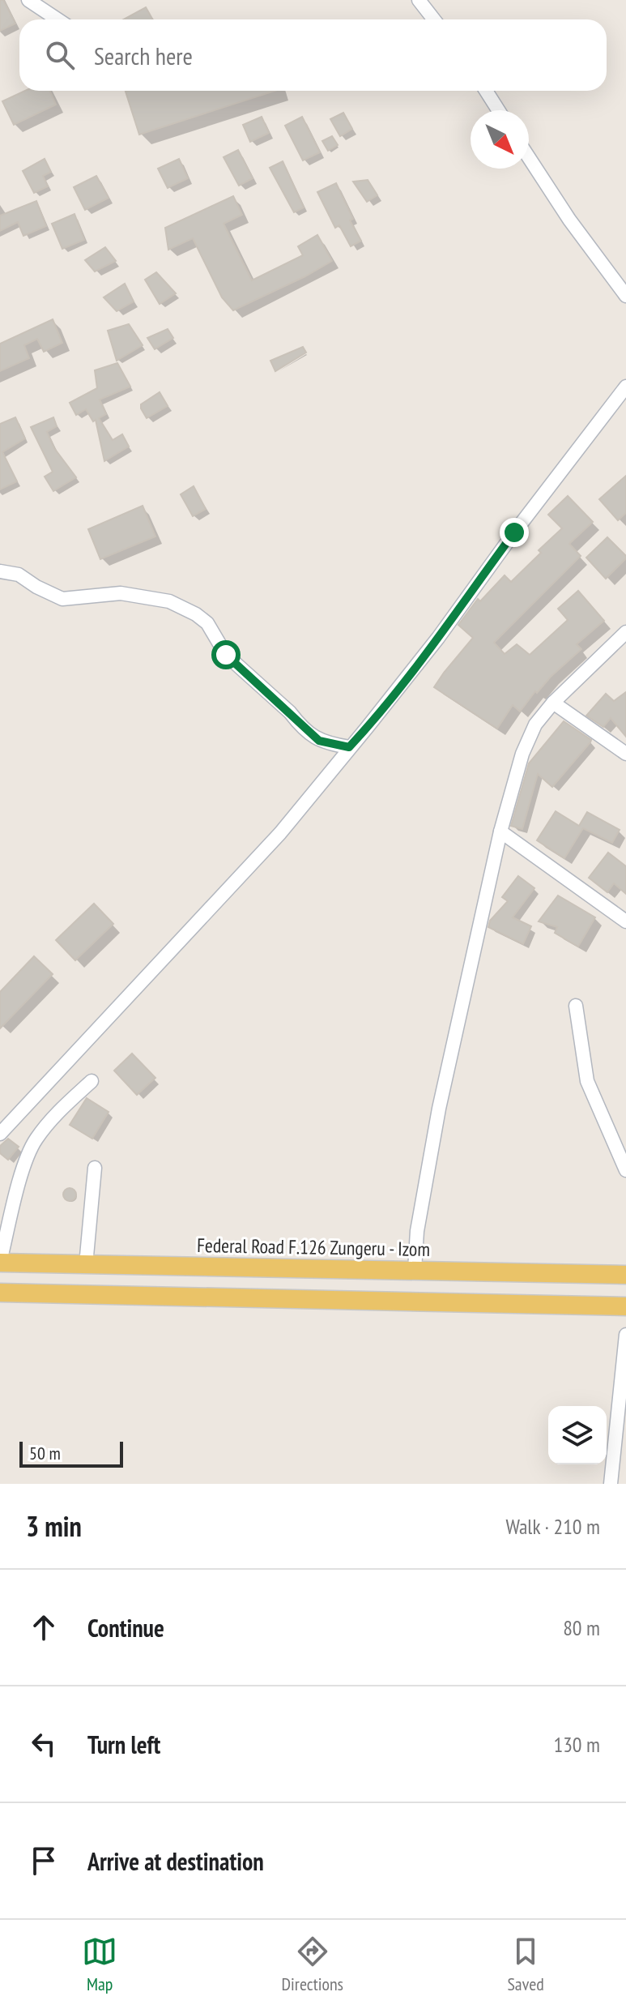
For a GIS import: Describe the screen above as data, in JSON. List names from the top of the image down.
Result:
{
  "streets": {
    "main road": ["Federal Road F.126 Zungeru - Izom"]
  },
  "scale_bar": "50 m",
  "north": "bottom right",
  "page": {
    "search": "Search here",
    "scale": "50 m",
    "heading": ["3 min", "Walk · 210 m"],
    "list": [
      ["Continue", "80 m"],
      ["Turn left", "130 m"],
      "Arrive at destination"
    ],
    "nav": ["Map", "Directions", "Saved"]
  }
}
